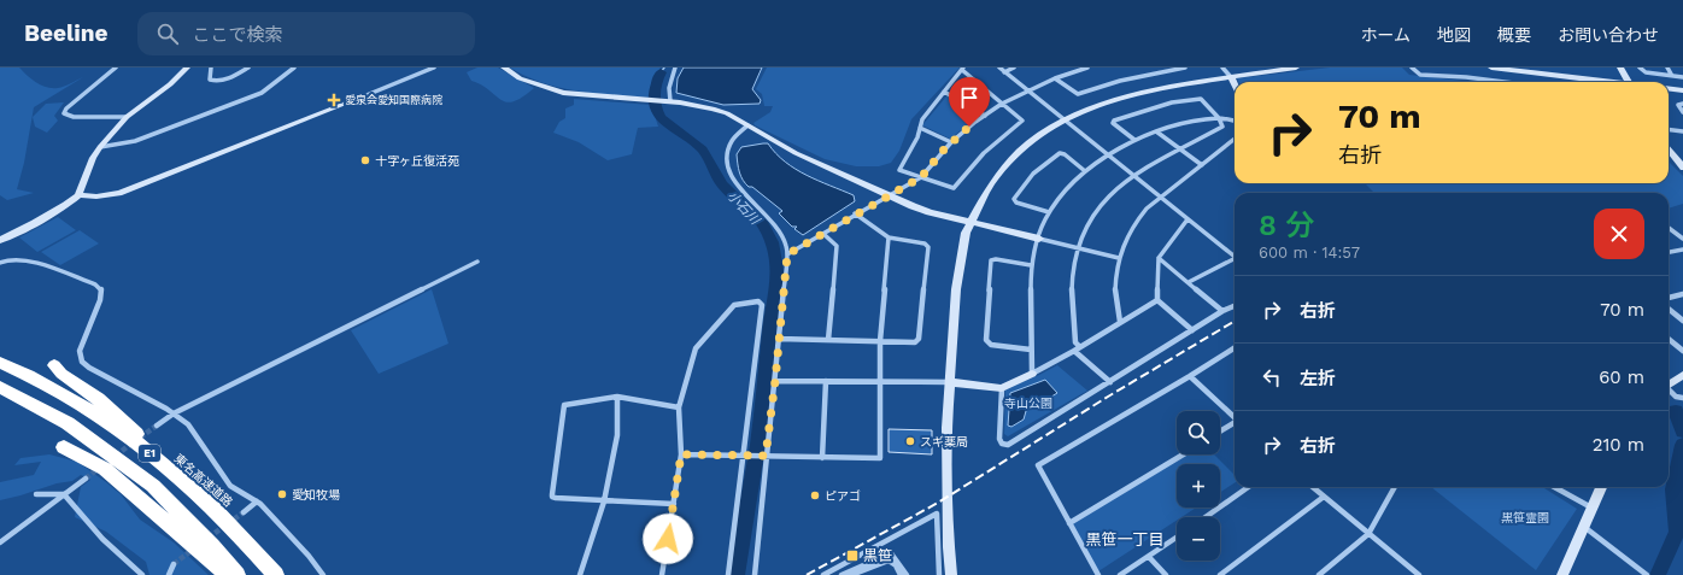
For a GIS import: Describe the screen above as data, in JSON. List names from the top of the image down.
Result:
{
  "streets": {
    "highway": ["E1", "東名高速道路"]
  },
  "districts": ["黒笹一丁目"],
  "water": ["小石川"],
  "parks": ["寺山公園", "黒笹霊園"],
  "places": {
    "health": ["愛泉会愛知国際病院"],
    "other": [
      "十字ヶ丘復活苑",
      "スギ薬局",
      "愛知牧場",
      "ピアゴ"
    ],
    "transit": ["黒笹"]
  },
  "page": {
    "header": "Beeline",
    "search": "ここで検索",
    "nav": [
      "ホーム",
      "地図",
      "概要",
      "お問い合わせ"
    ],
    "turn": ["70 m", "右折"],
    "heading": ["8 分", "600 m · 14:57"],
    "list": [
      {
        "name": "右折",
        "value": "70 m"
      },
      {
        "name": "左折",
        "value": "60 m"
      },
      {
        "name": "右折",
        "value": "210 m"
      }
    ],
    "map_buttons": ["+", "−"]
  }
}
